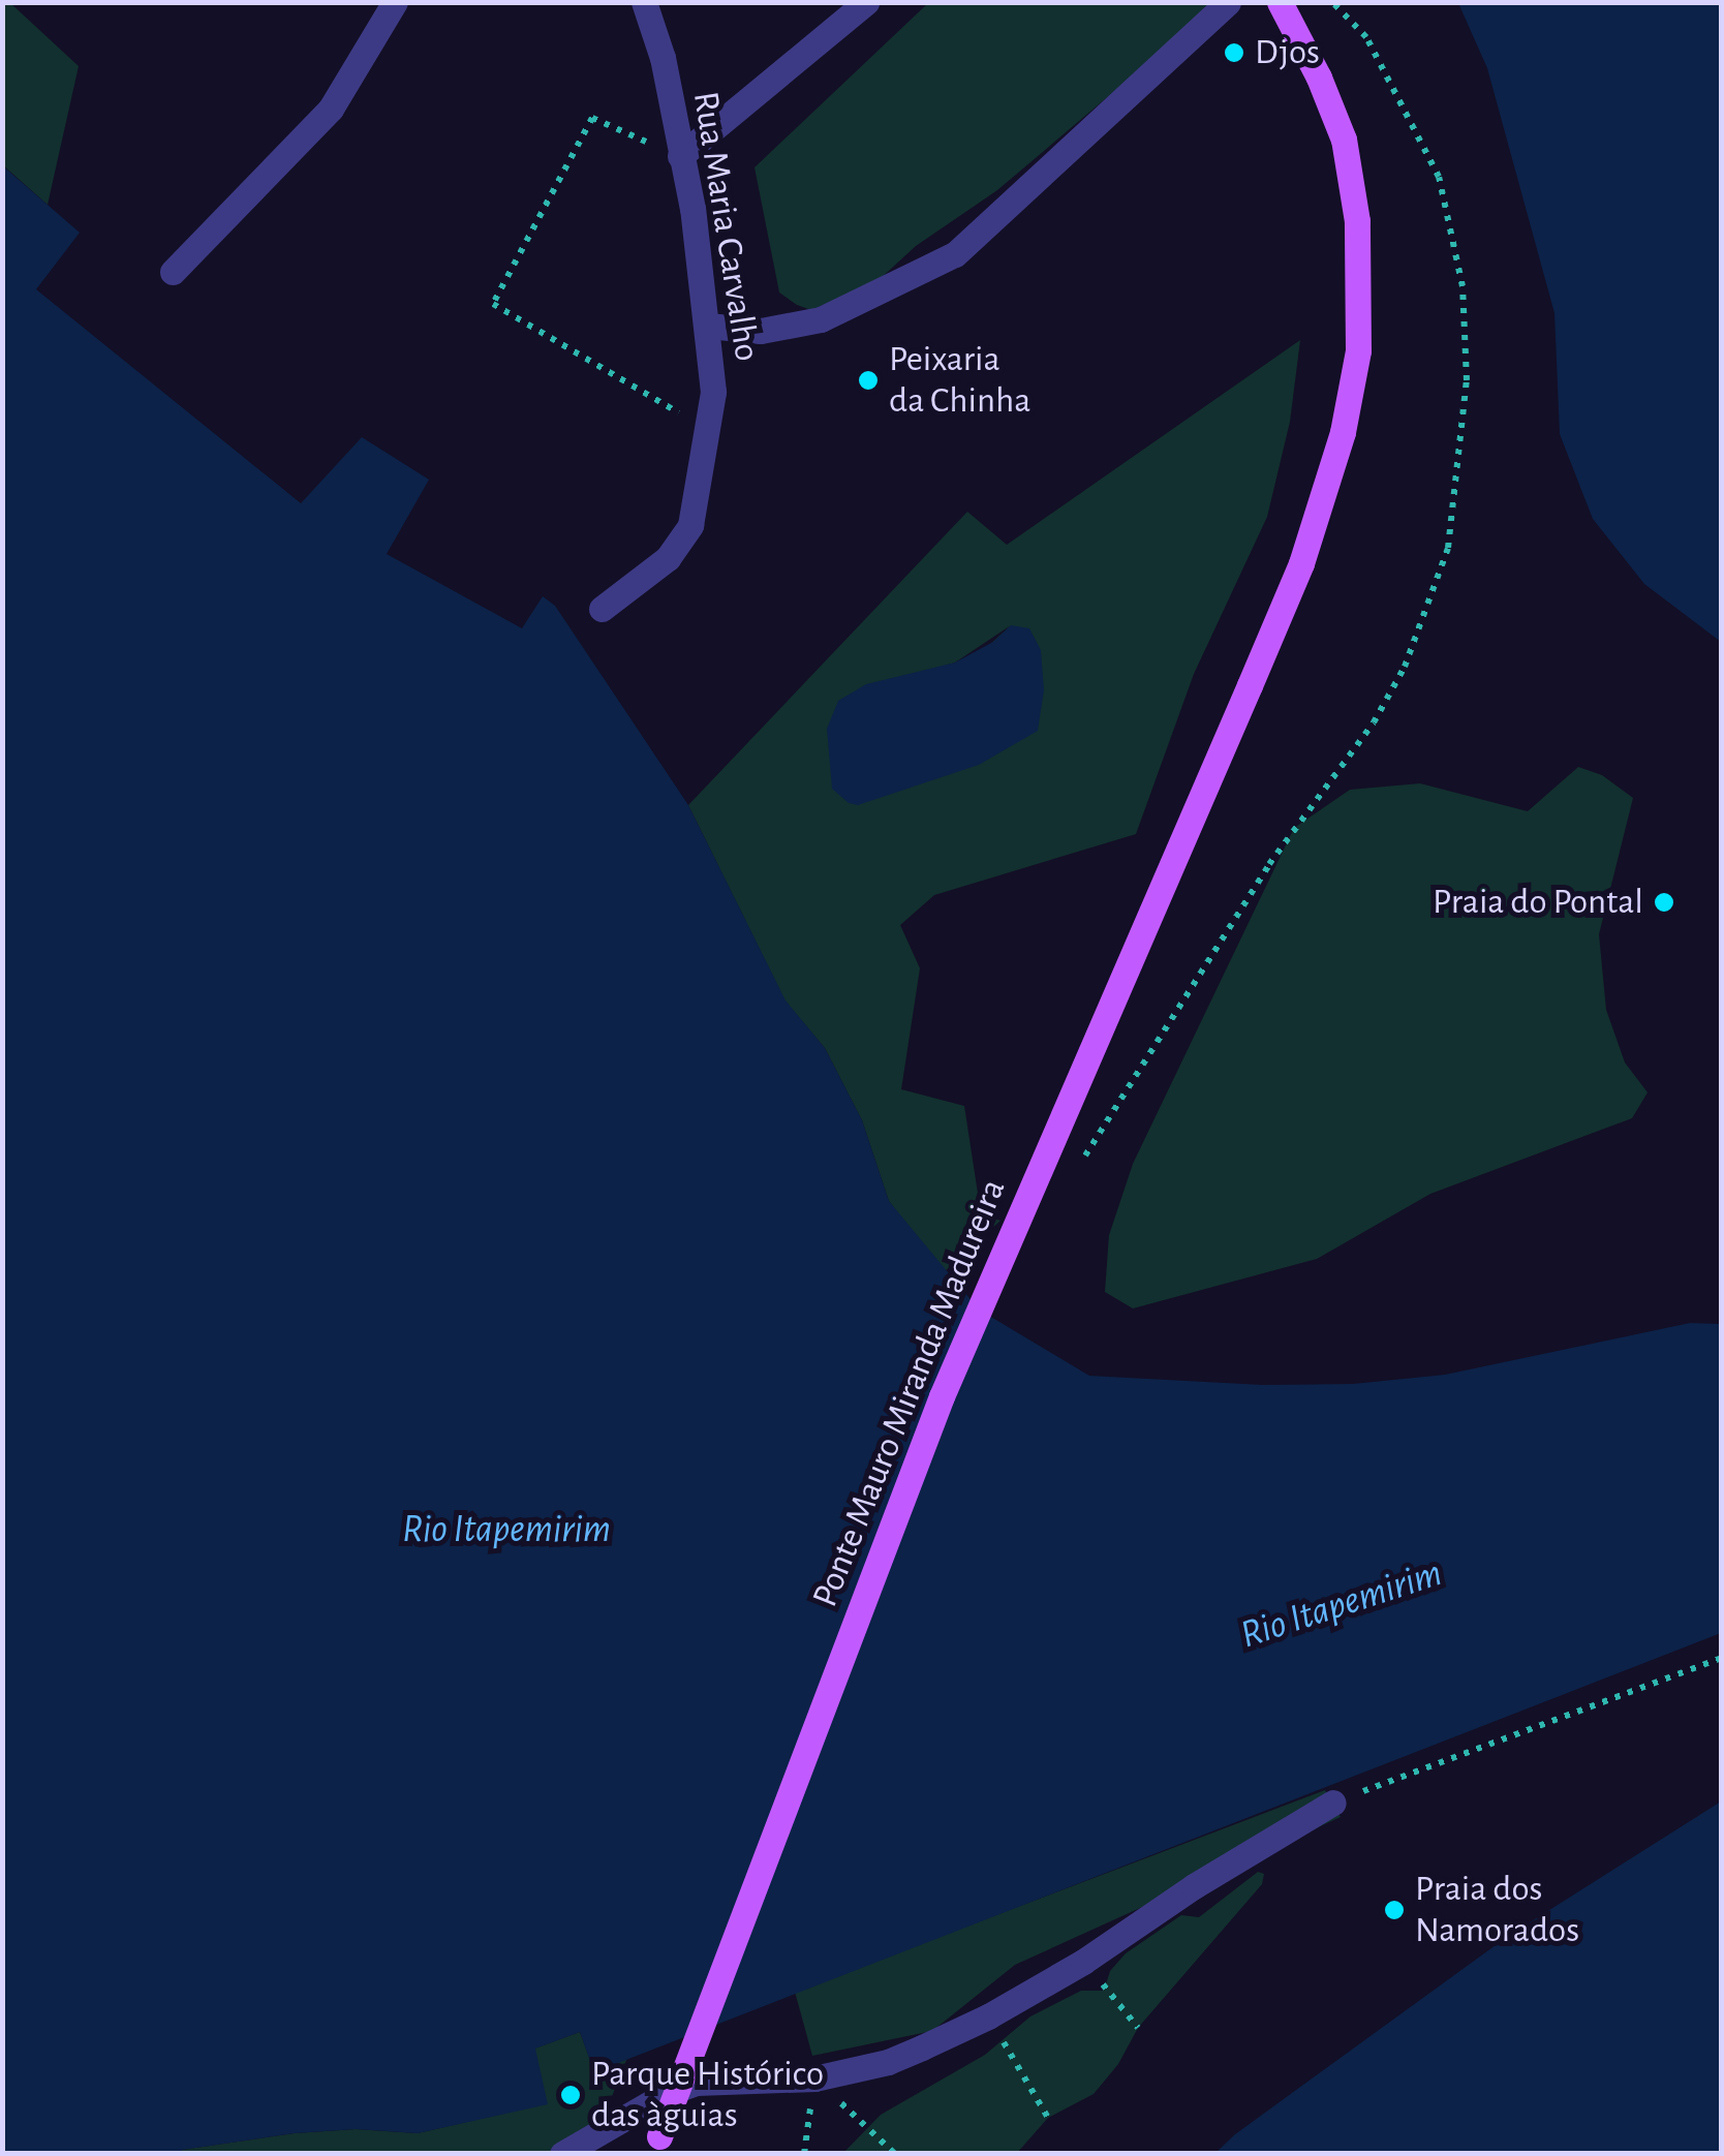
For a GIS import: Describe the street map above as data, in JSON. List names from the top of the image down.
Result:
{
  "streets": {
    "main road": ["Ponte Mauro Miranda Madureira"],
    "street": ["Rua Maria Carvalho"]
  },
  "water": ["Rio Itapemirim"],
  "places": [
    "Djos",
    "Peixaria da Chinha",
    "Praia do Pontal",
    "Praia dos Namorados",
    "Parque Histórico das àguias"
  ]
}
